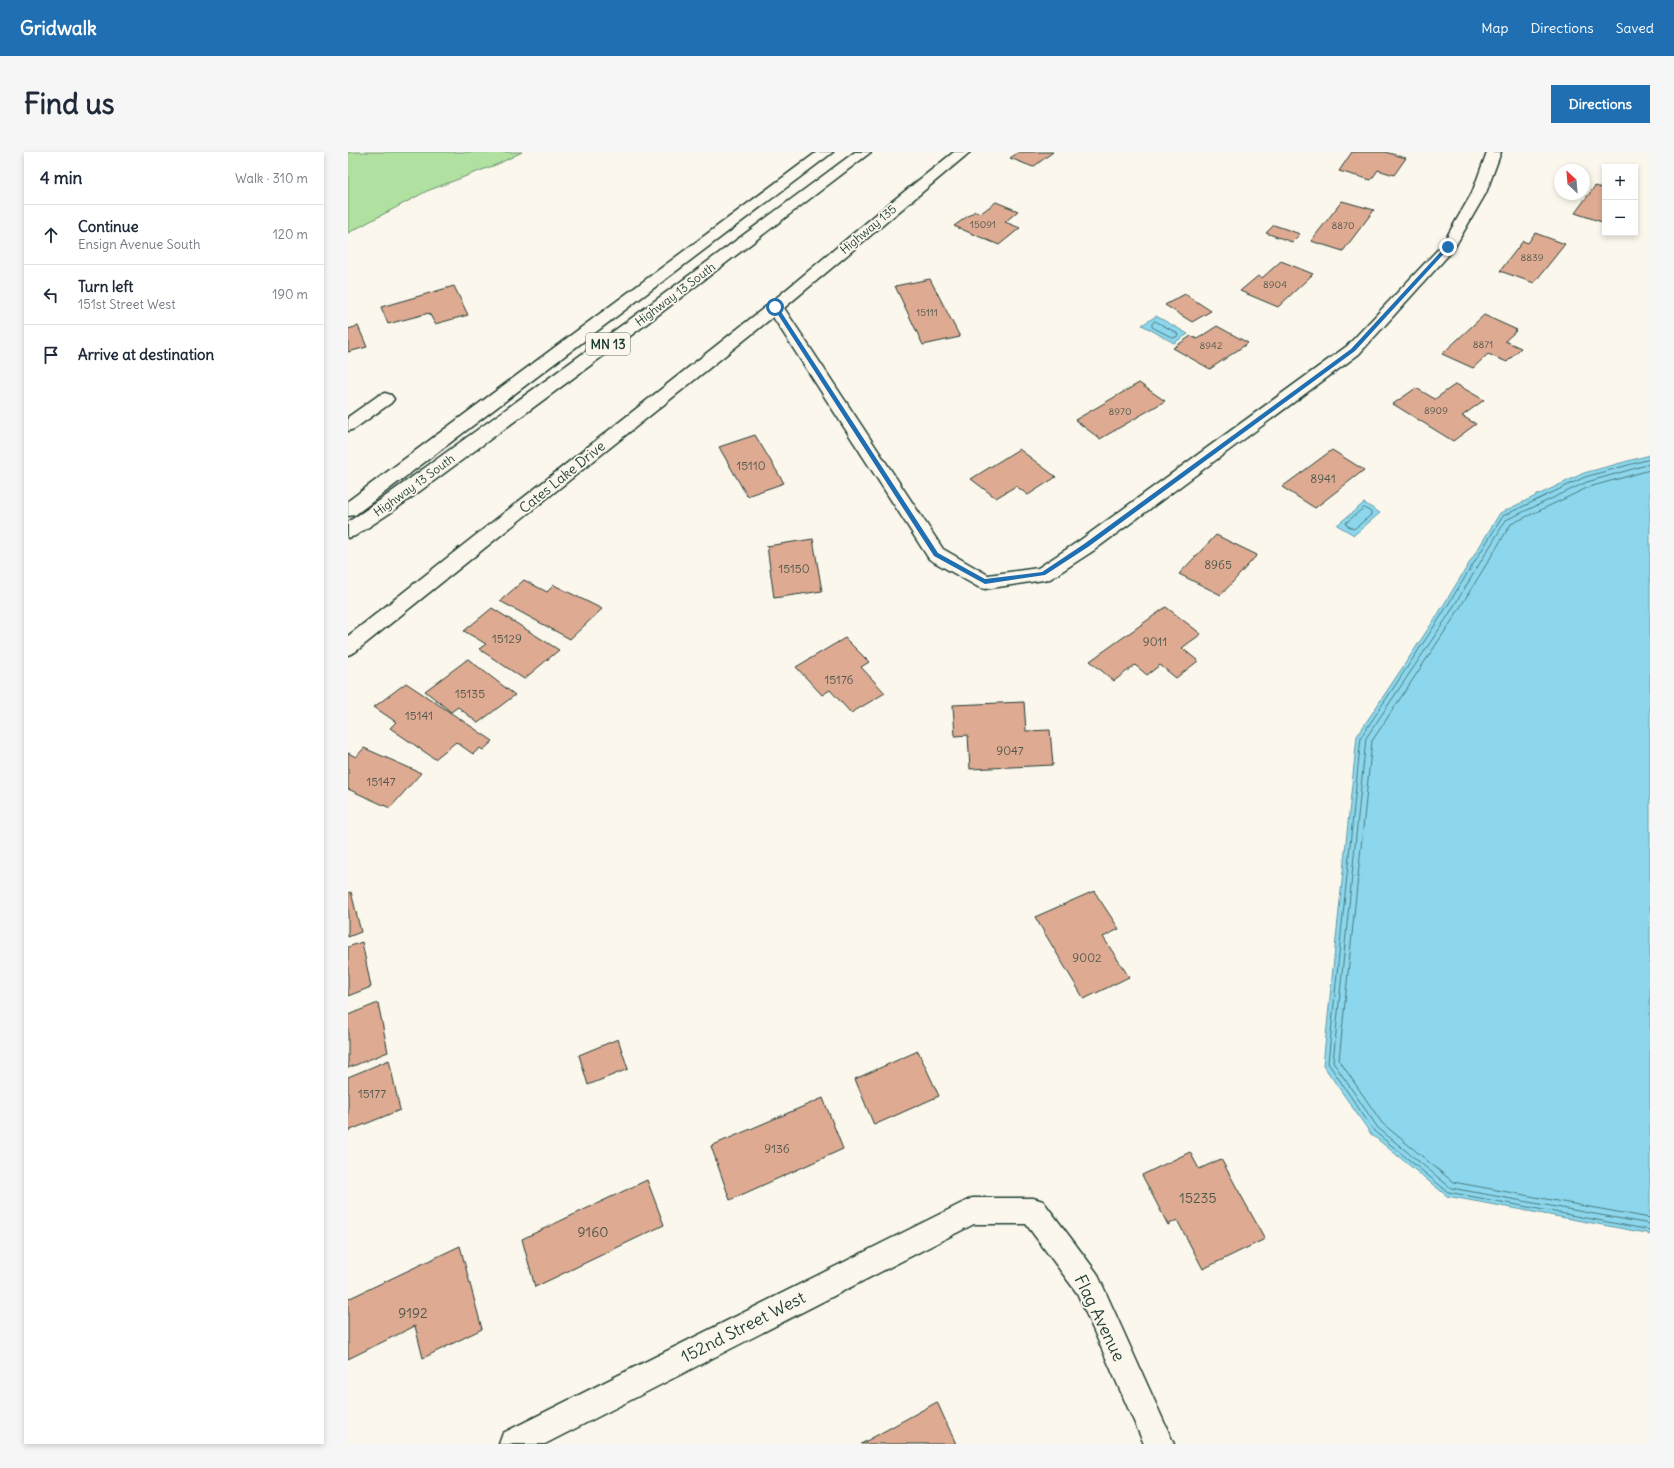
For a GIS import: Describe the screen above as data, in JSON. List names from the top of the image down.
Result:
{
  "streets": {
    "street": [
      "Highway 135",
      "Highway 13 South",
      "MN 13",
      "Cates Lake Drive",
      "Flag Avenue",
      "152nd Street West"
    ]
  },
  "crossings": [
    ["Highway 135", "Cates Lake Drive"],
    ["Flag Avenue", "152nd Street West"]
  ],
  "house_numbers": [
    "15091",
    "8870",
    "8839",
    "8904",
    "15111",
    "8871",
    "8942",
    "8909",
    "8970",
    "15110",
    "8941",
    "8965",
    "15150",
    "15129",
    "9011",
    "15176",
    "15135",
    "15141",
    "9047",
    "15147",
    "9002",
    "15177",
    "9136",
    "15235",
    "9160",
    "9192"
  ],
  "north": "top left",
  "page": {
    "header": "Gridwalk",
    "nav": ["Map", "Directions", "Saved"],
    "buttons": "Directions",
    "title": "Find us",
    "heading": ["4 min", "Walk · 310 m"],
    "map_buttons": ["+", "−"],
    "list": [
      ["Continue", "Ensign Avenue South", "120 m"],
      ["Turn left", "151st Street West", "190 m"],
      "Arrive at destination"
    ]
  }
}
